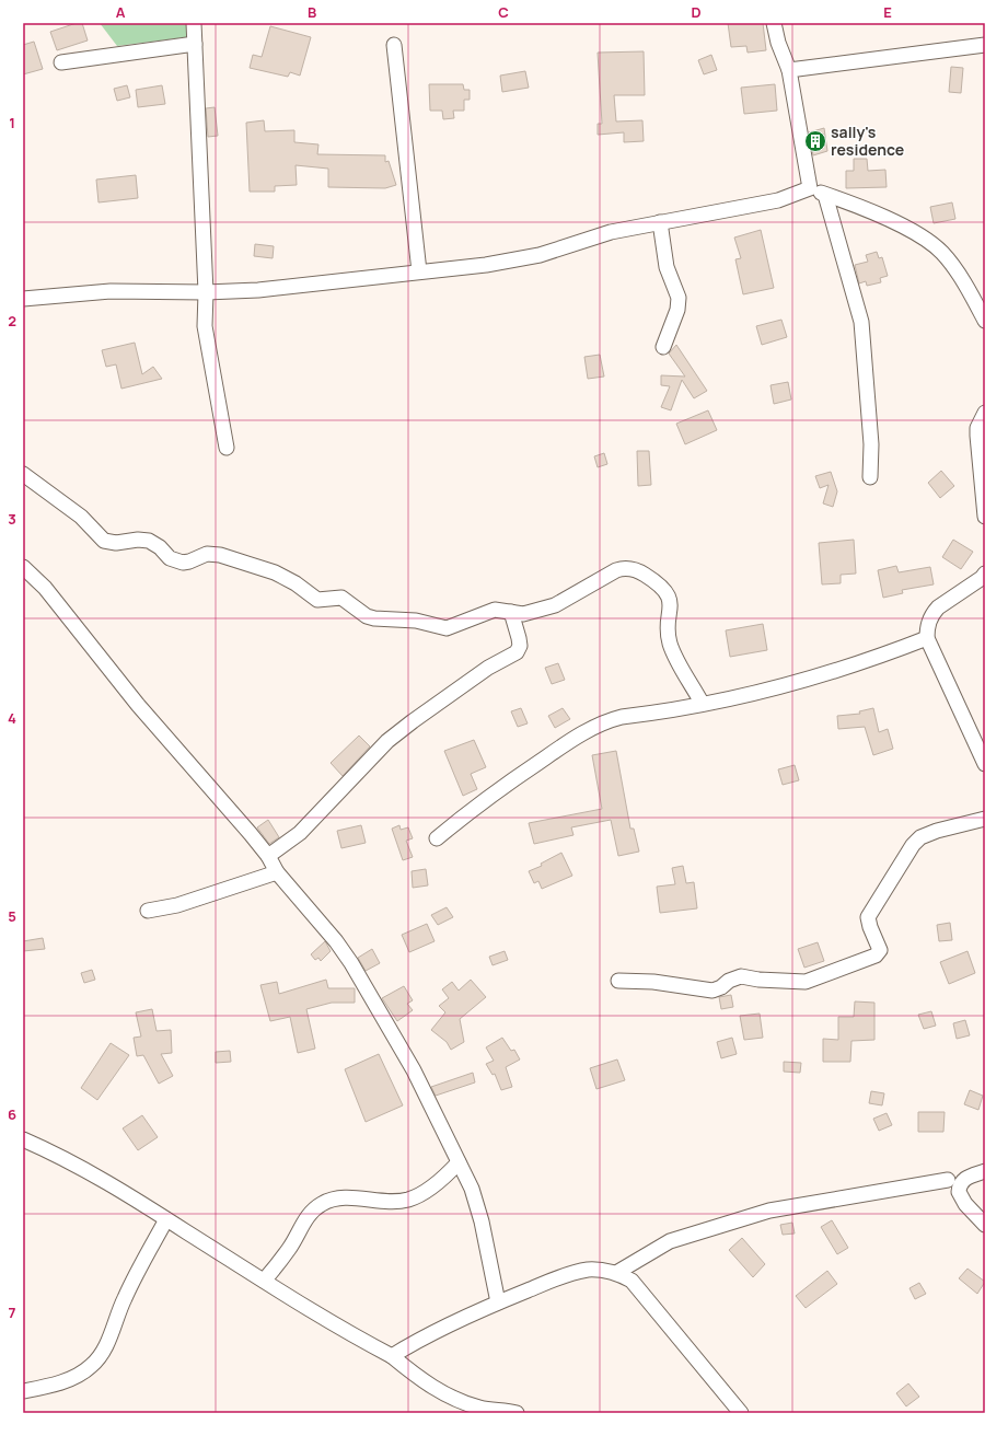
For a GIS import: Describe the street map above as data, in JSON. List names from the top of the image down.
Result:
{
  "places": {
    "building": ["sally's residence"]
  },
  "grid": {
    "columns": [
      "A",
      "B",
      "C",
      "D",
      "E"
    ],
    "rows": [
      "1",
      "2",
      "3",
      "4",
      "5",
      "6",
      "7"
    ]
  }
}
